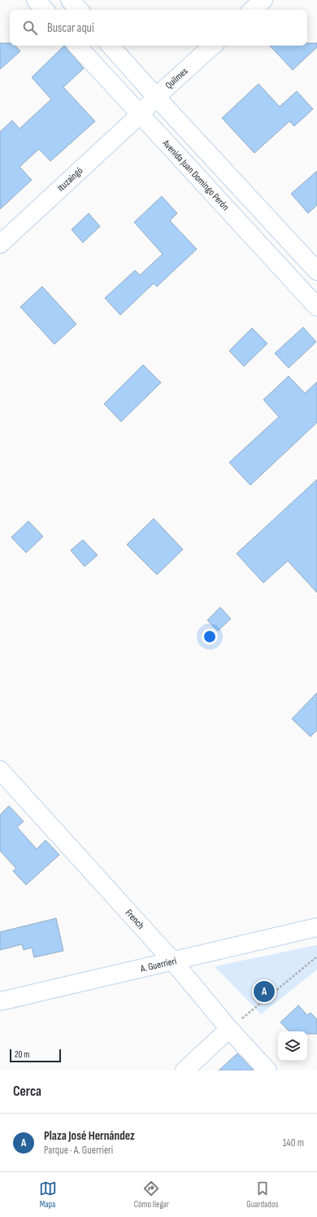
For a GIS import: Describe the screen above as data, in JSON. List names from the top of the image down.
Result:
{
  "streets": {
    "street": [
      "Quilmes",
      "Avenida Juan Domingo Perón",
      "Ituzaingó",
      "French",
      "A. Guerrieri"
    ]
  },
  "crossings": [
    ["Quilmes", "Avenida Juan Domingo Perón"],
    ["Quilmes", "Ituzaingó"],
    ["Avenida Juan Domingo Perón", "Ituzaingó"],
    ["French", "A. Guerrieri"]
  ],
  "scale_bar": "20 m",
  "page": {
    "search": "Buscar aquí",
    "pins": "A",
    "scale": "20 m",
    "heading": "Cerca",
    "list": [
      {
        "mark": "A",
        "name": "Plaza José Hernández",
        "note": "Parque · A. Guerrieri",
        "value": "140 m"
      }
    ],
    "nav": ["Mapa", "Cómo llegar", "Guardados"]
  }
}
